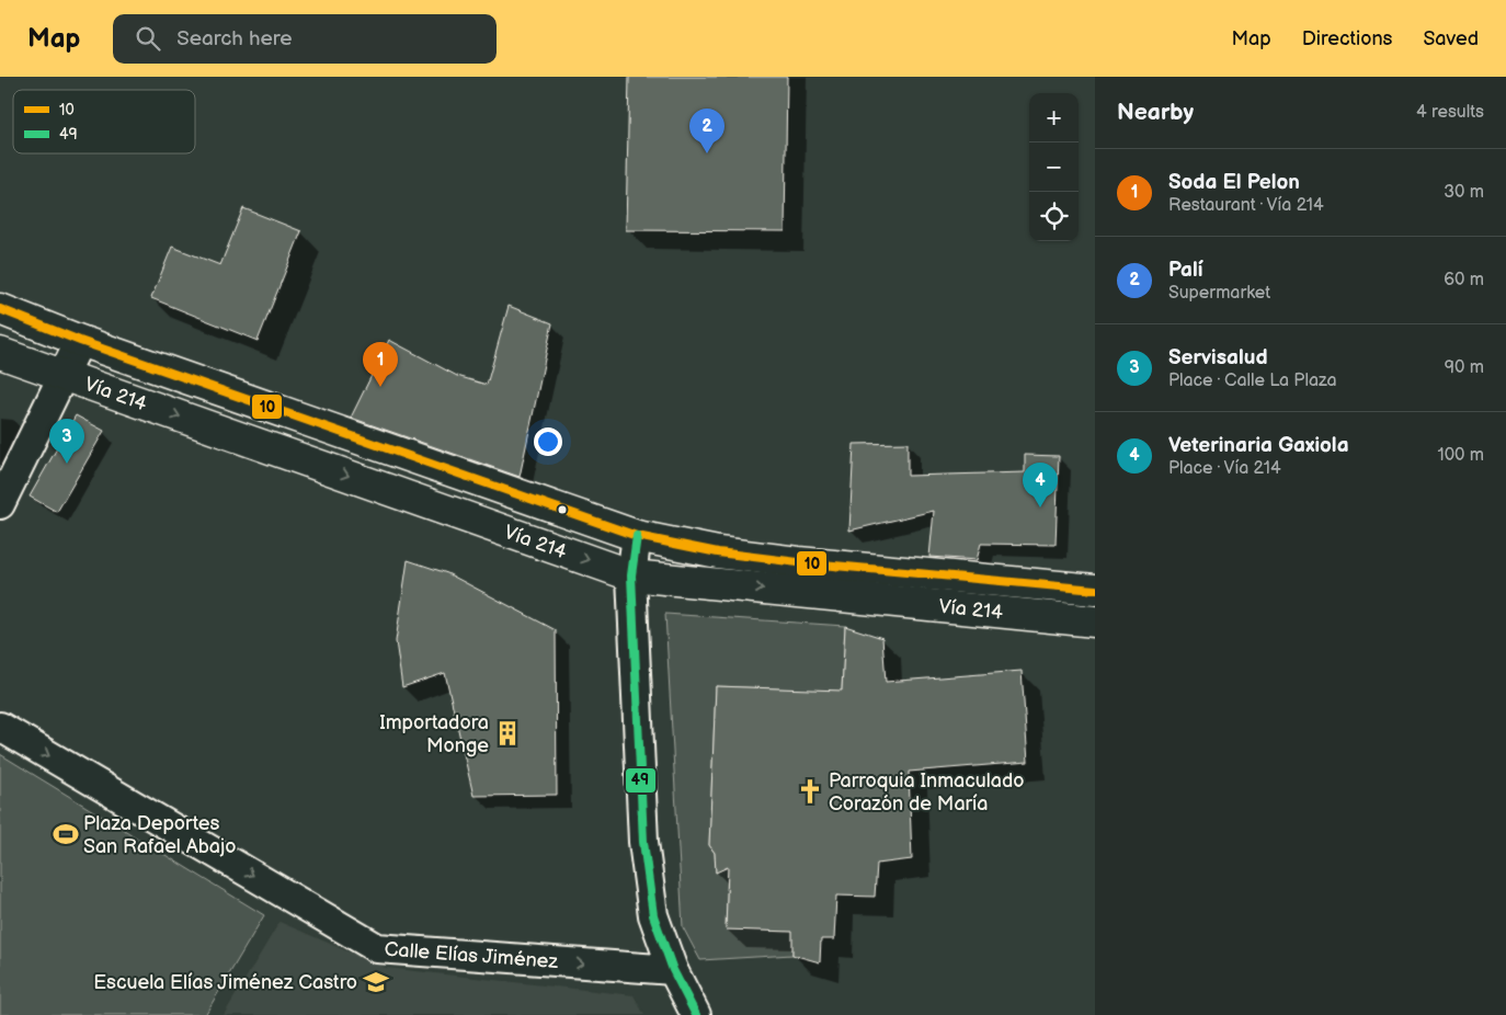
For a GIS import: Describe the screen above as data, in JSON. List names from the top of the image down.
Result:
{
  "streets": {
    "main road": ["Vía 214"],
    "street": ["Calle Elías Jiménez"]
  },
  "one_way": ["Calle Elías Jiménez"],
  "places": {
    "building": ["Importadora Monge"],
    "church": ["Parroquia Inmaculado Corazón de María"],
    "sports": ["Plaza Deportes San Rafael Abajo"],
    "school or university": ["Escuela Elías Jiménez Castro"]
  },
  "lines": ["transit line 10", "transit line 49"],
  "legend": ["10", "49"],
  "page": {
    "header": "Map",
    "search": "Search here",
    "nav": ["Map", "Directions", "Saved"],
    "heading": ["Nearby", "4 results"],
    "map_buttons": ["+", "−"],
    "pins": [
      "2",
      "1",
      "3",
      "4"
    ],
    "list": [
      {
        "mark": "1",
        "name": "Soda El Pelon",
        "note": "Restaurant · Vía 214",
        "value": "30 m"
      },
      {
        "mark": "2",
        "name": "Palí",
        "note": "Supermarket",
        "value": "60 m"
      },
      {
        "mark": "3",
        "name": "Servisalud",
        "note": "Place · Calle La Plaza",
        "value": "90 m"
      },
      {
        "mark": "4",
        "name": "Veterinaria Gaxiola",
        "note": "Place · Vía 214",
        "value": "100 m"
      }
    ]
  }
}
